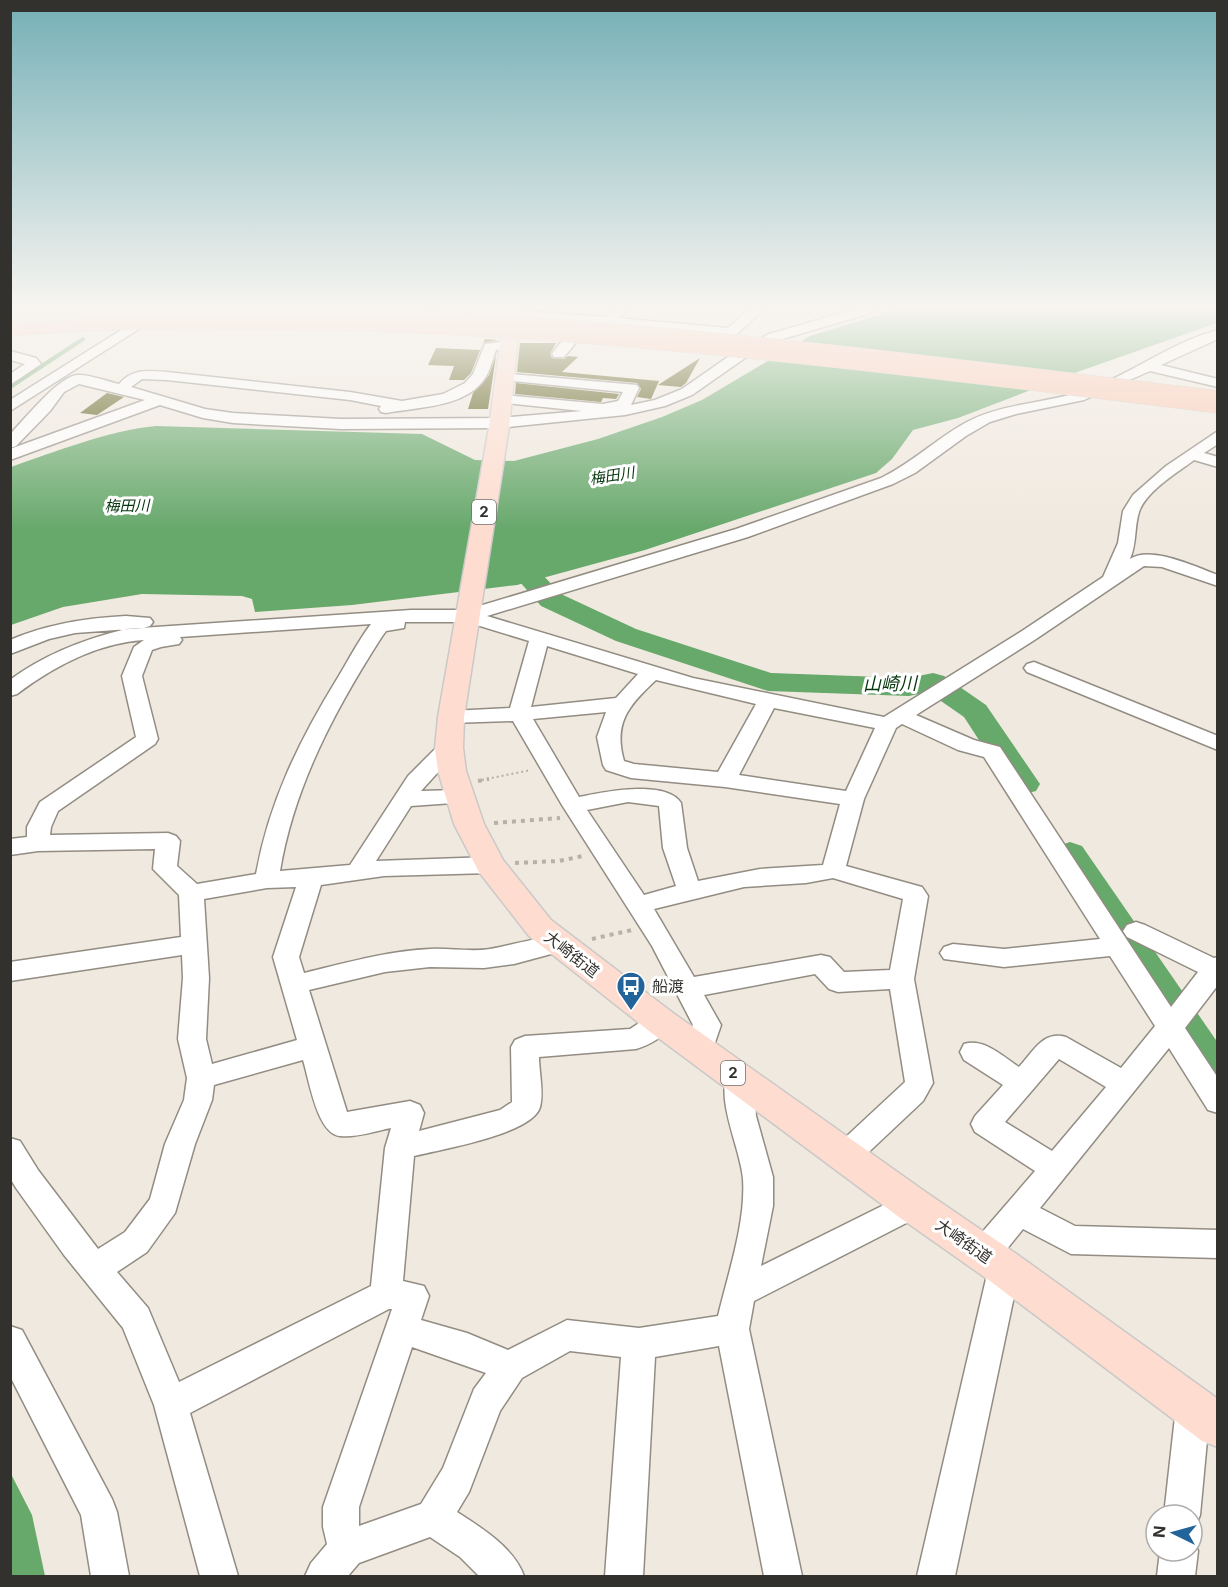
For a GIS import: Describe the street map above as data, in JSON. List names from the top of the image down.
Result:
{
  "streets": {
    "main road": ["2", "大崎街道"]
  },
  "water": ["梅田川", "山崎川"],
  "places": {
    "bus stop": ["船渡"]
  },
  "north": "left"
}
